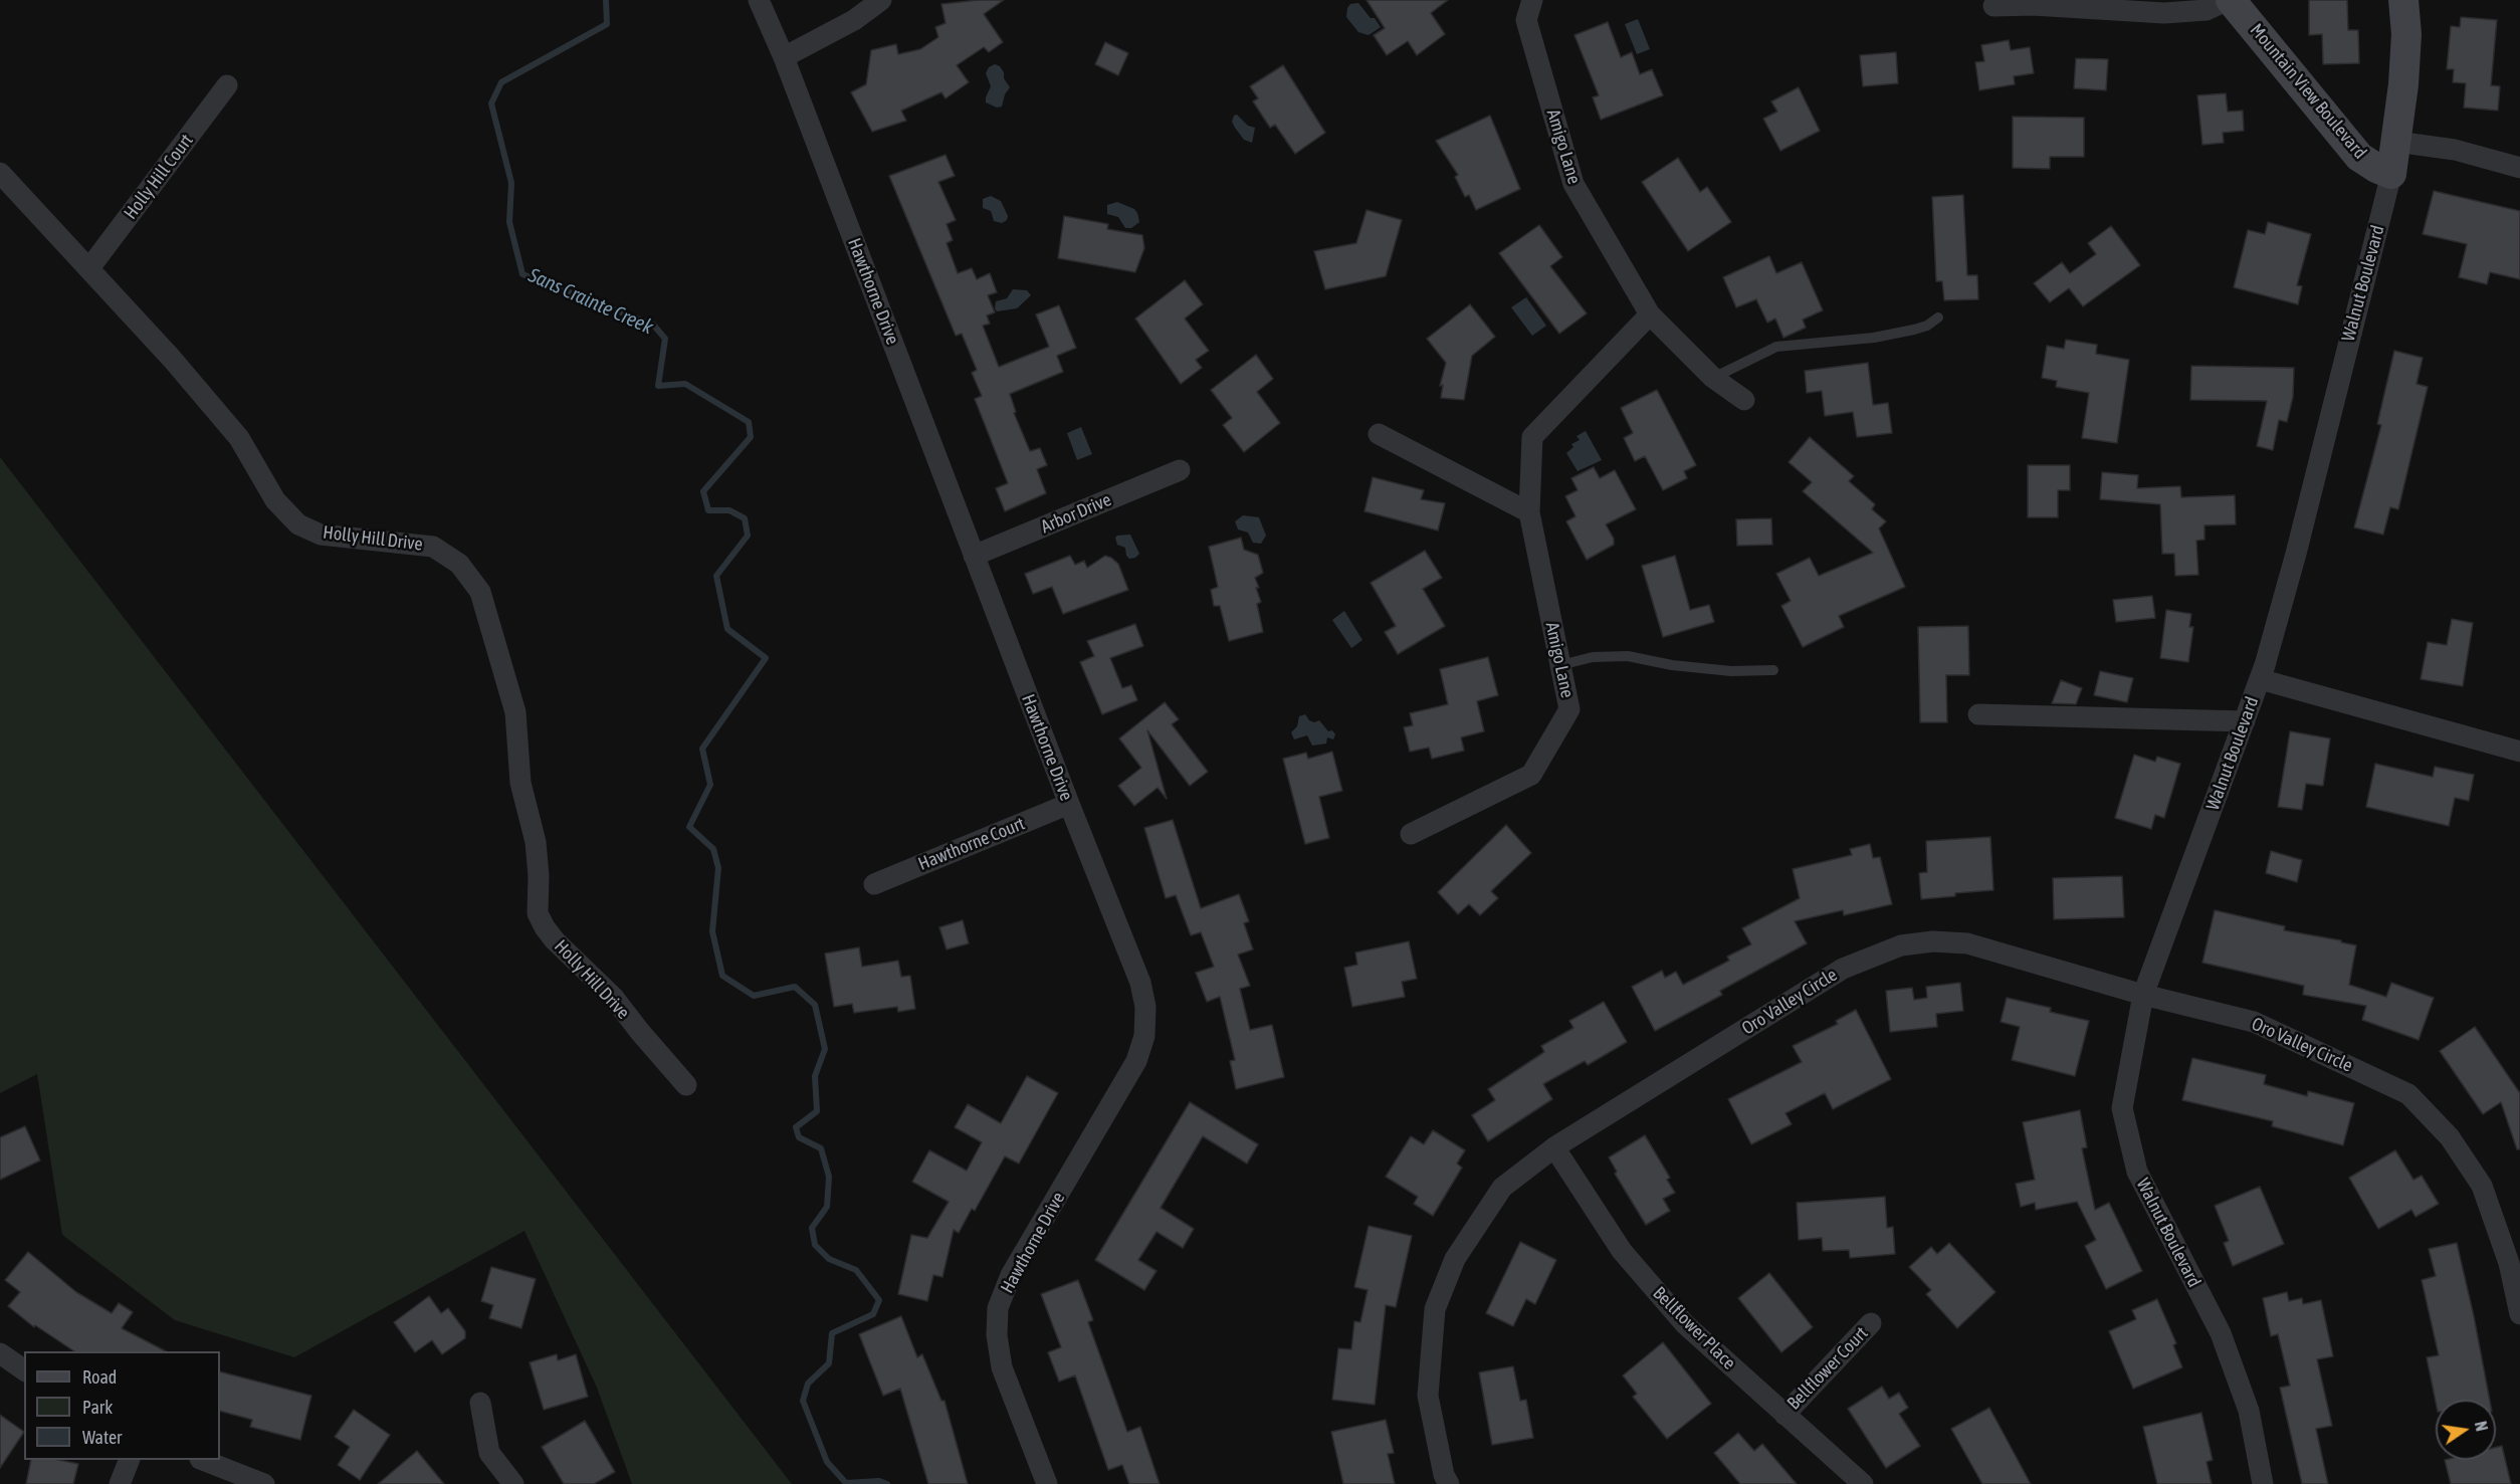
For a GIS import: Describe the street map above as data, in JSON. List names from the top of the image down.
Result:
{
  "streets": {
    "street": [
      "Mountain View Boulevard",
      "Amigo Lane",
      "Holly Hill Court",
      "Walnut Boulevard",
      "Hawthorne Drive",
      "Arbor Drive",
      "Holly Hill Drive",
      "Hawthorne Court",
      "Oro Valley Circle",
      "Bellflower Place",
      "Bellflower Court"
    ]
  },
  "crossings": [
    ["Mountain View Boulevard", "Walnut Boulevard"],
    ["Holly Hill Court", "Holly Hill Drive"],
    ["Walnut Boulevard", "Oro Valley Circle"],
    ["Hawthorne Drive", "Arbor Drive"],
    ["Hawthorne Drive", "Hawthorne Court"],
    ["Oro Valley Circle", "Bellflower Place"],
    ["Bellflower Place", "Bellflower Court"]
  ],
  "water": ["Sans Crainte Creek"],
  "legend": ["Road", "Park", "Water"],
  "north": "right"
}
